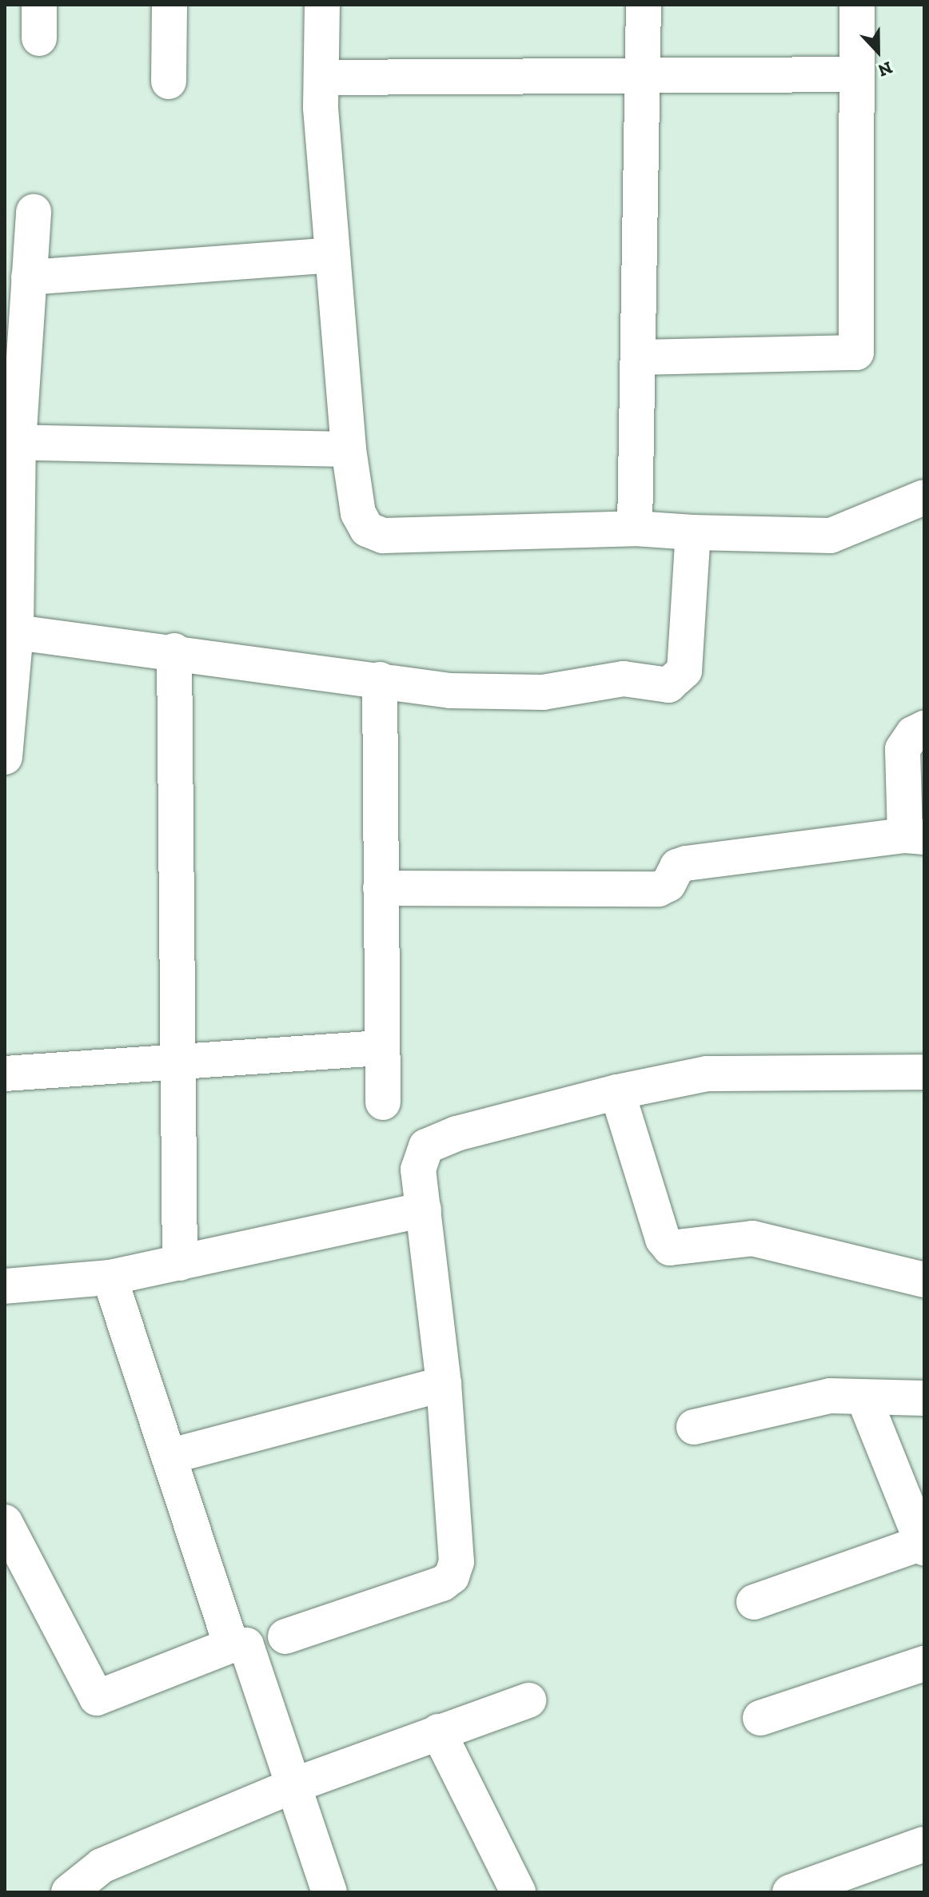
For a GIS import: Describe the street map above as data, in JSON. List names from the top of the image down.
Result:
{
  "north": "bottom"
}
